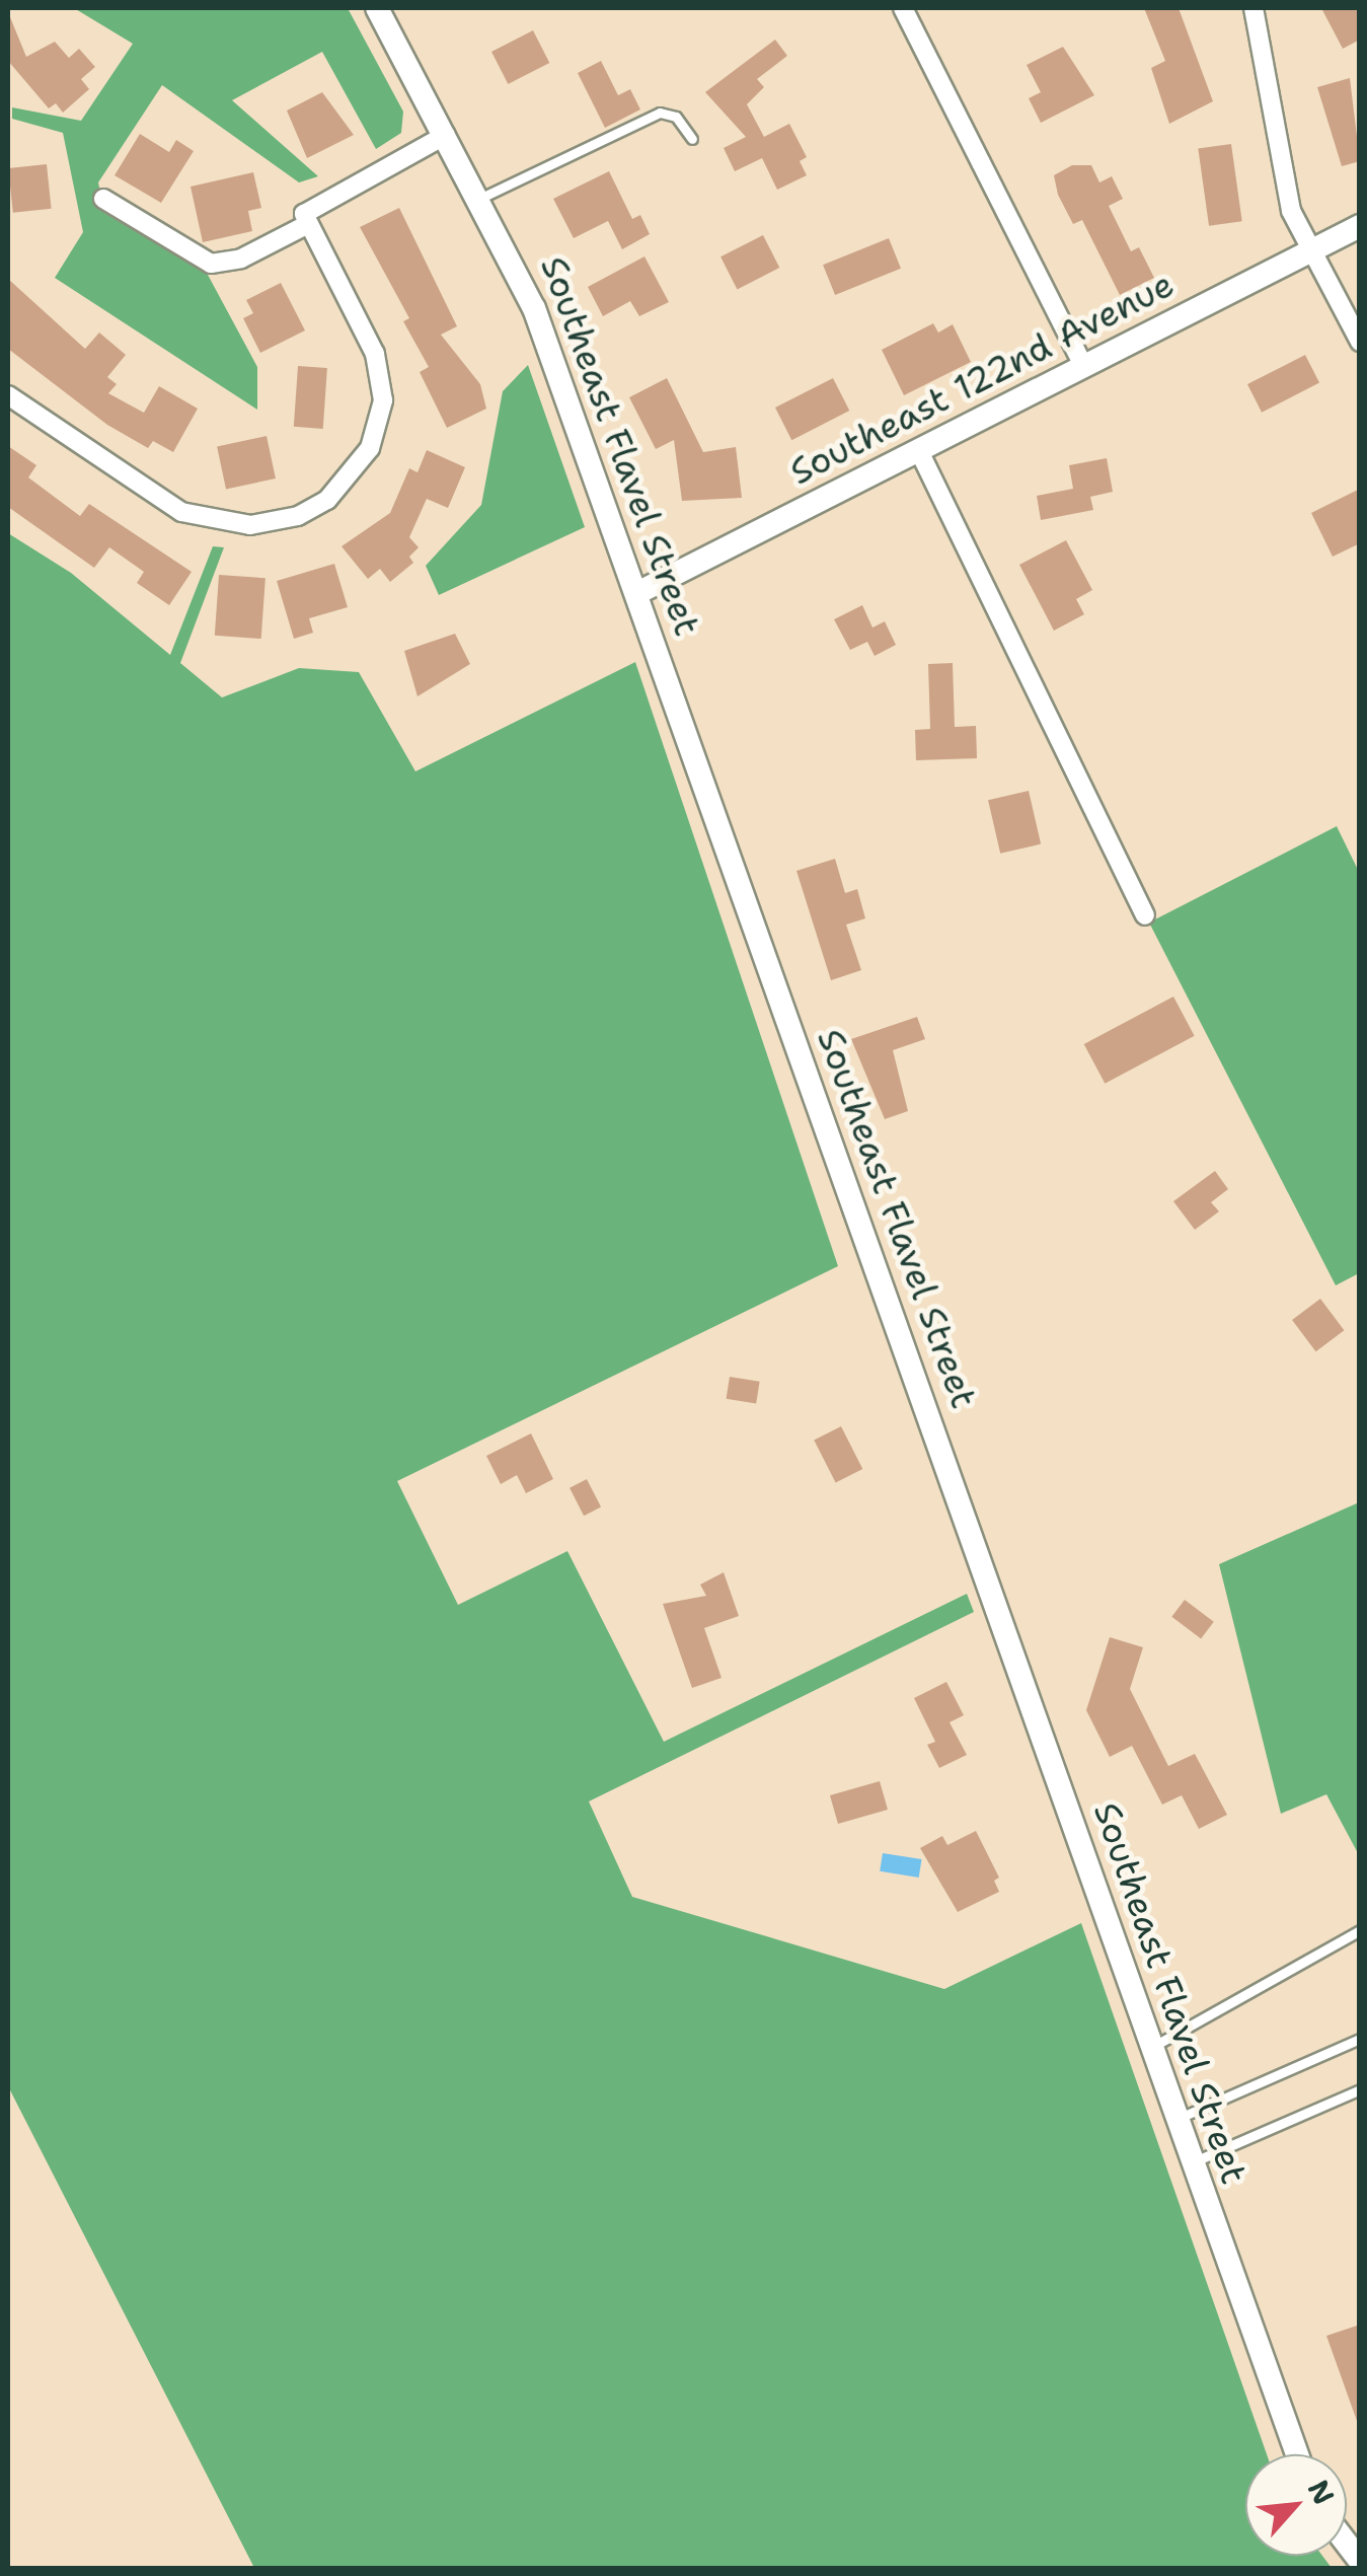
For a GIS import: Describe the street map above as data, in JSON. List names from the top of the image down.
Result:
{
  "streets": {
    "street": ["Southeast 122nd Avenue", "Southeast Flavel Street"]
  },
  "crossings": [
    ["Southeast 122nd Avenue", "Southeast Flavel Street"]
  ],
  "north": "top right"
}
